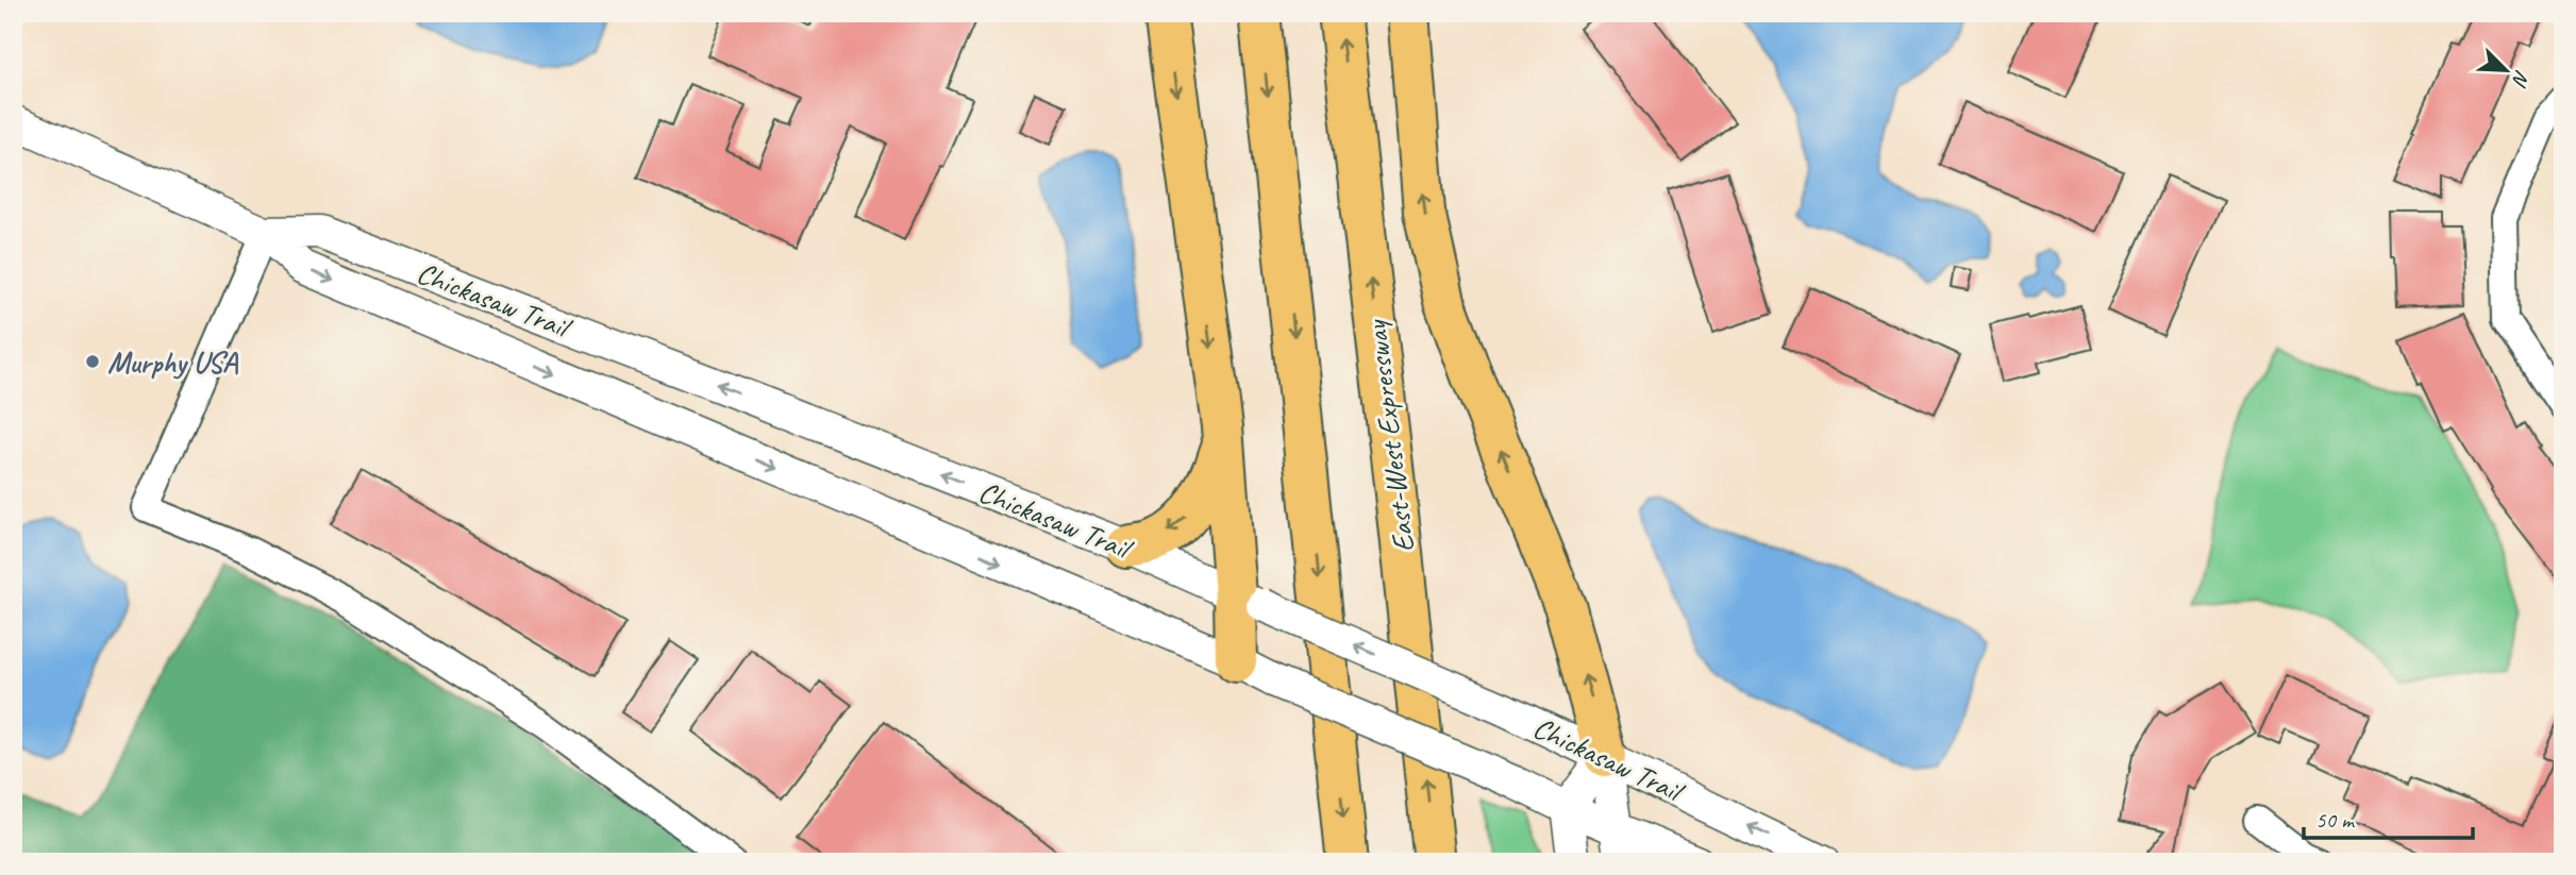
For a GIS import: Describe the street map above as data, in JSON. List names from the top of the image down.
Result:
{
  "streets": {
    "highway": ["East-West Expressway"],
    "street": ["Chickasaw Trail"]
  },
  "places": ["Murphy USA"],
  "scale_bar": "50 m",
  "north": "bottom right"
}
